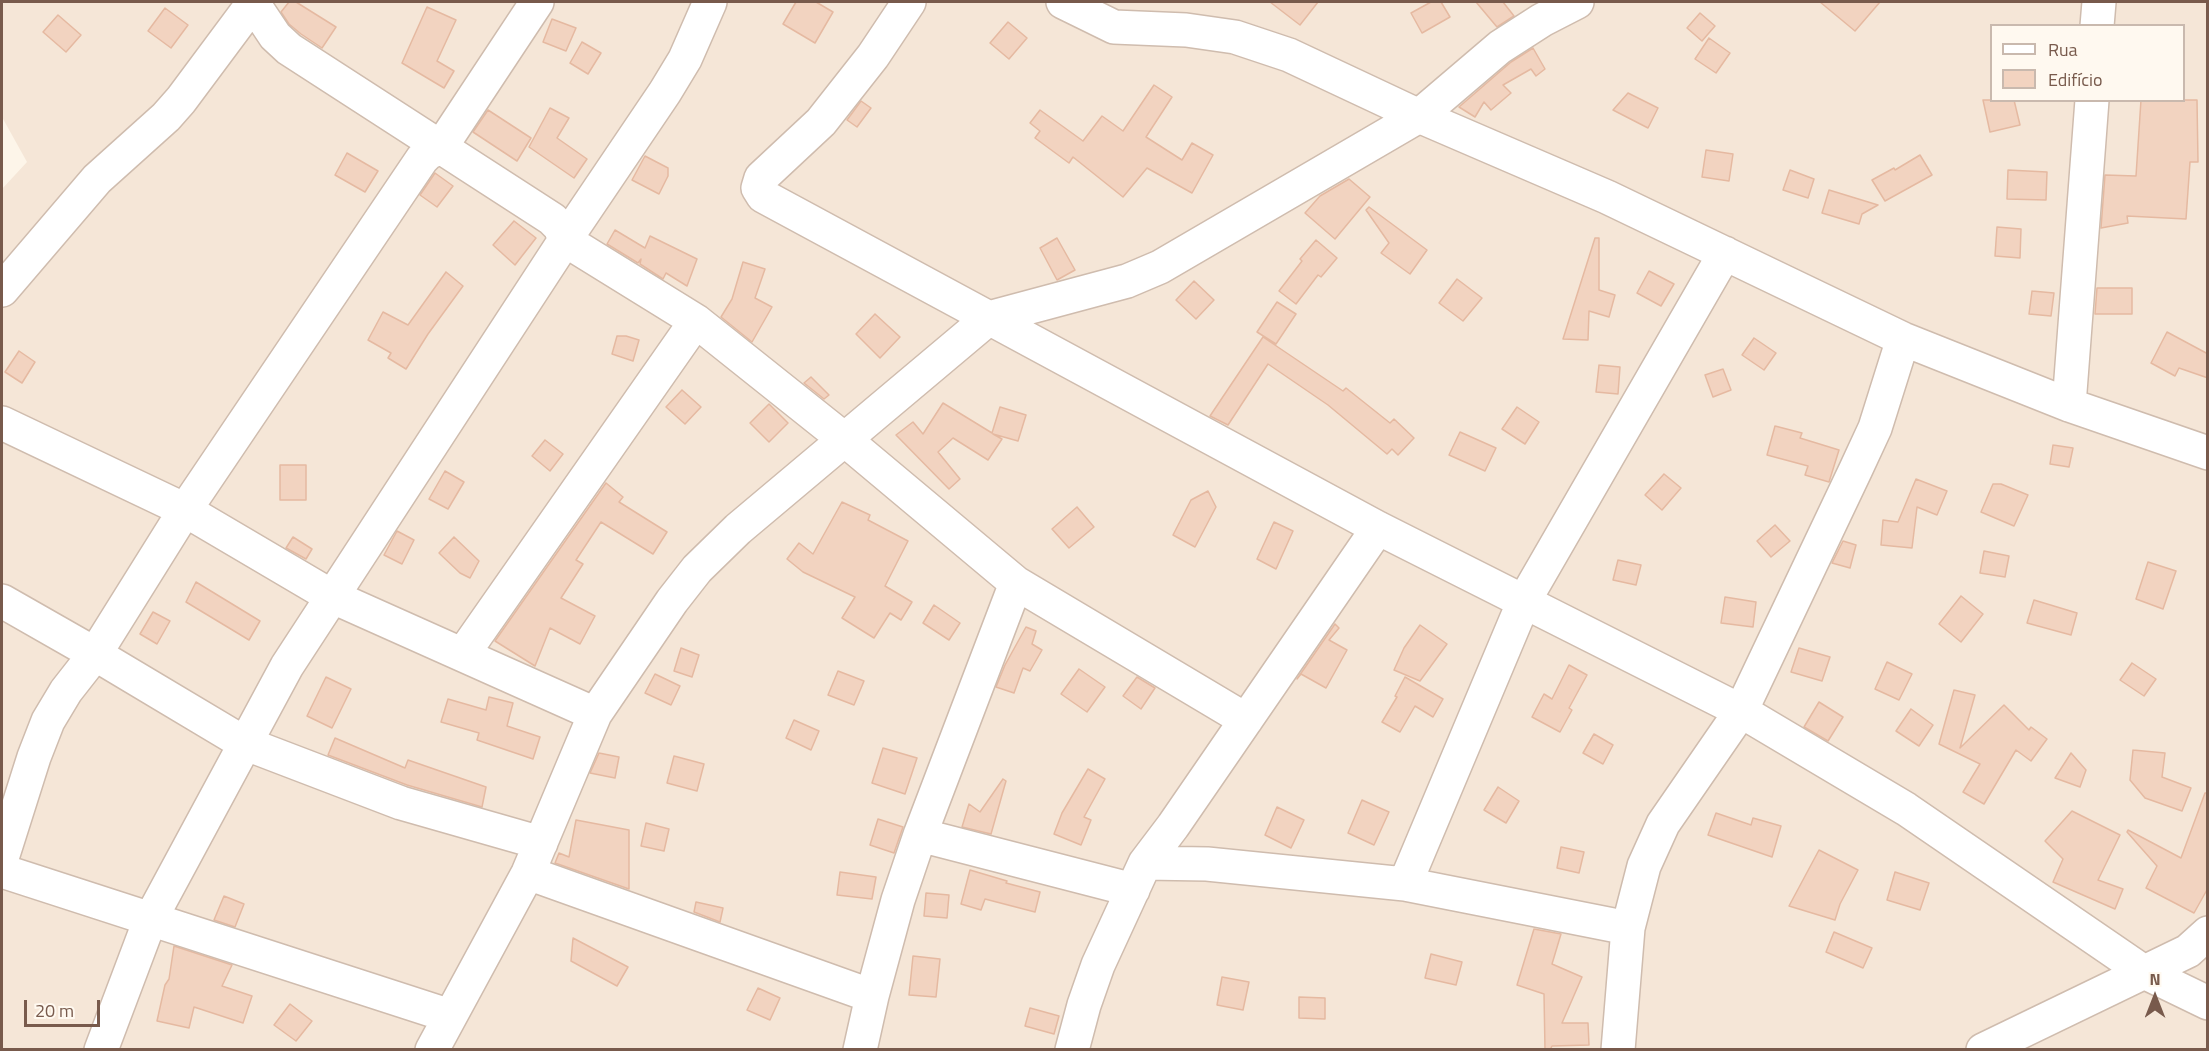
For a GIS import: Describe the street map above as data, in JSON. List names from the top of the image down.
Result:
{
  "legend": ["Rua", "Edifício"],
  "scale_bar": "20 m",
  "north": "top"
}
